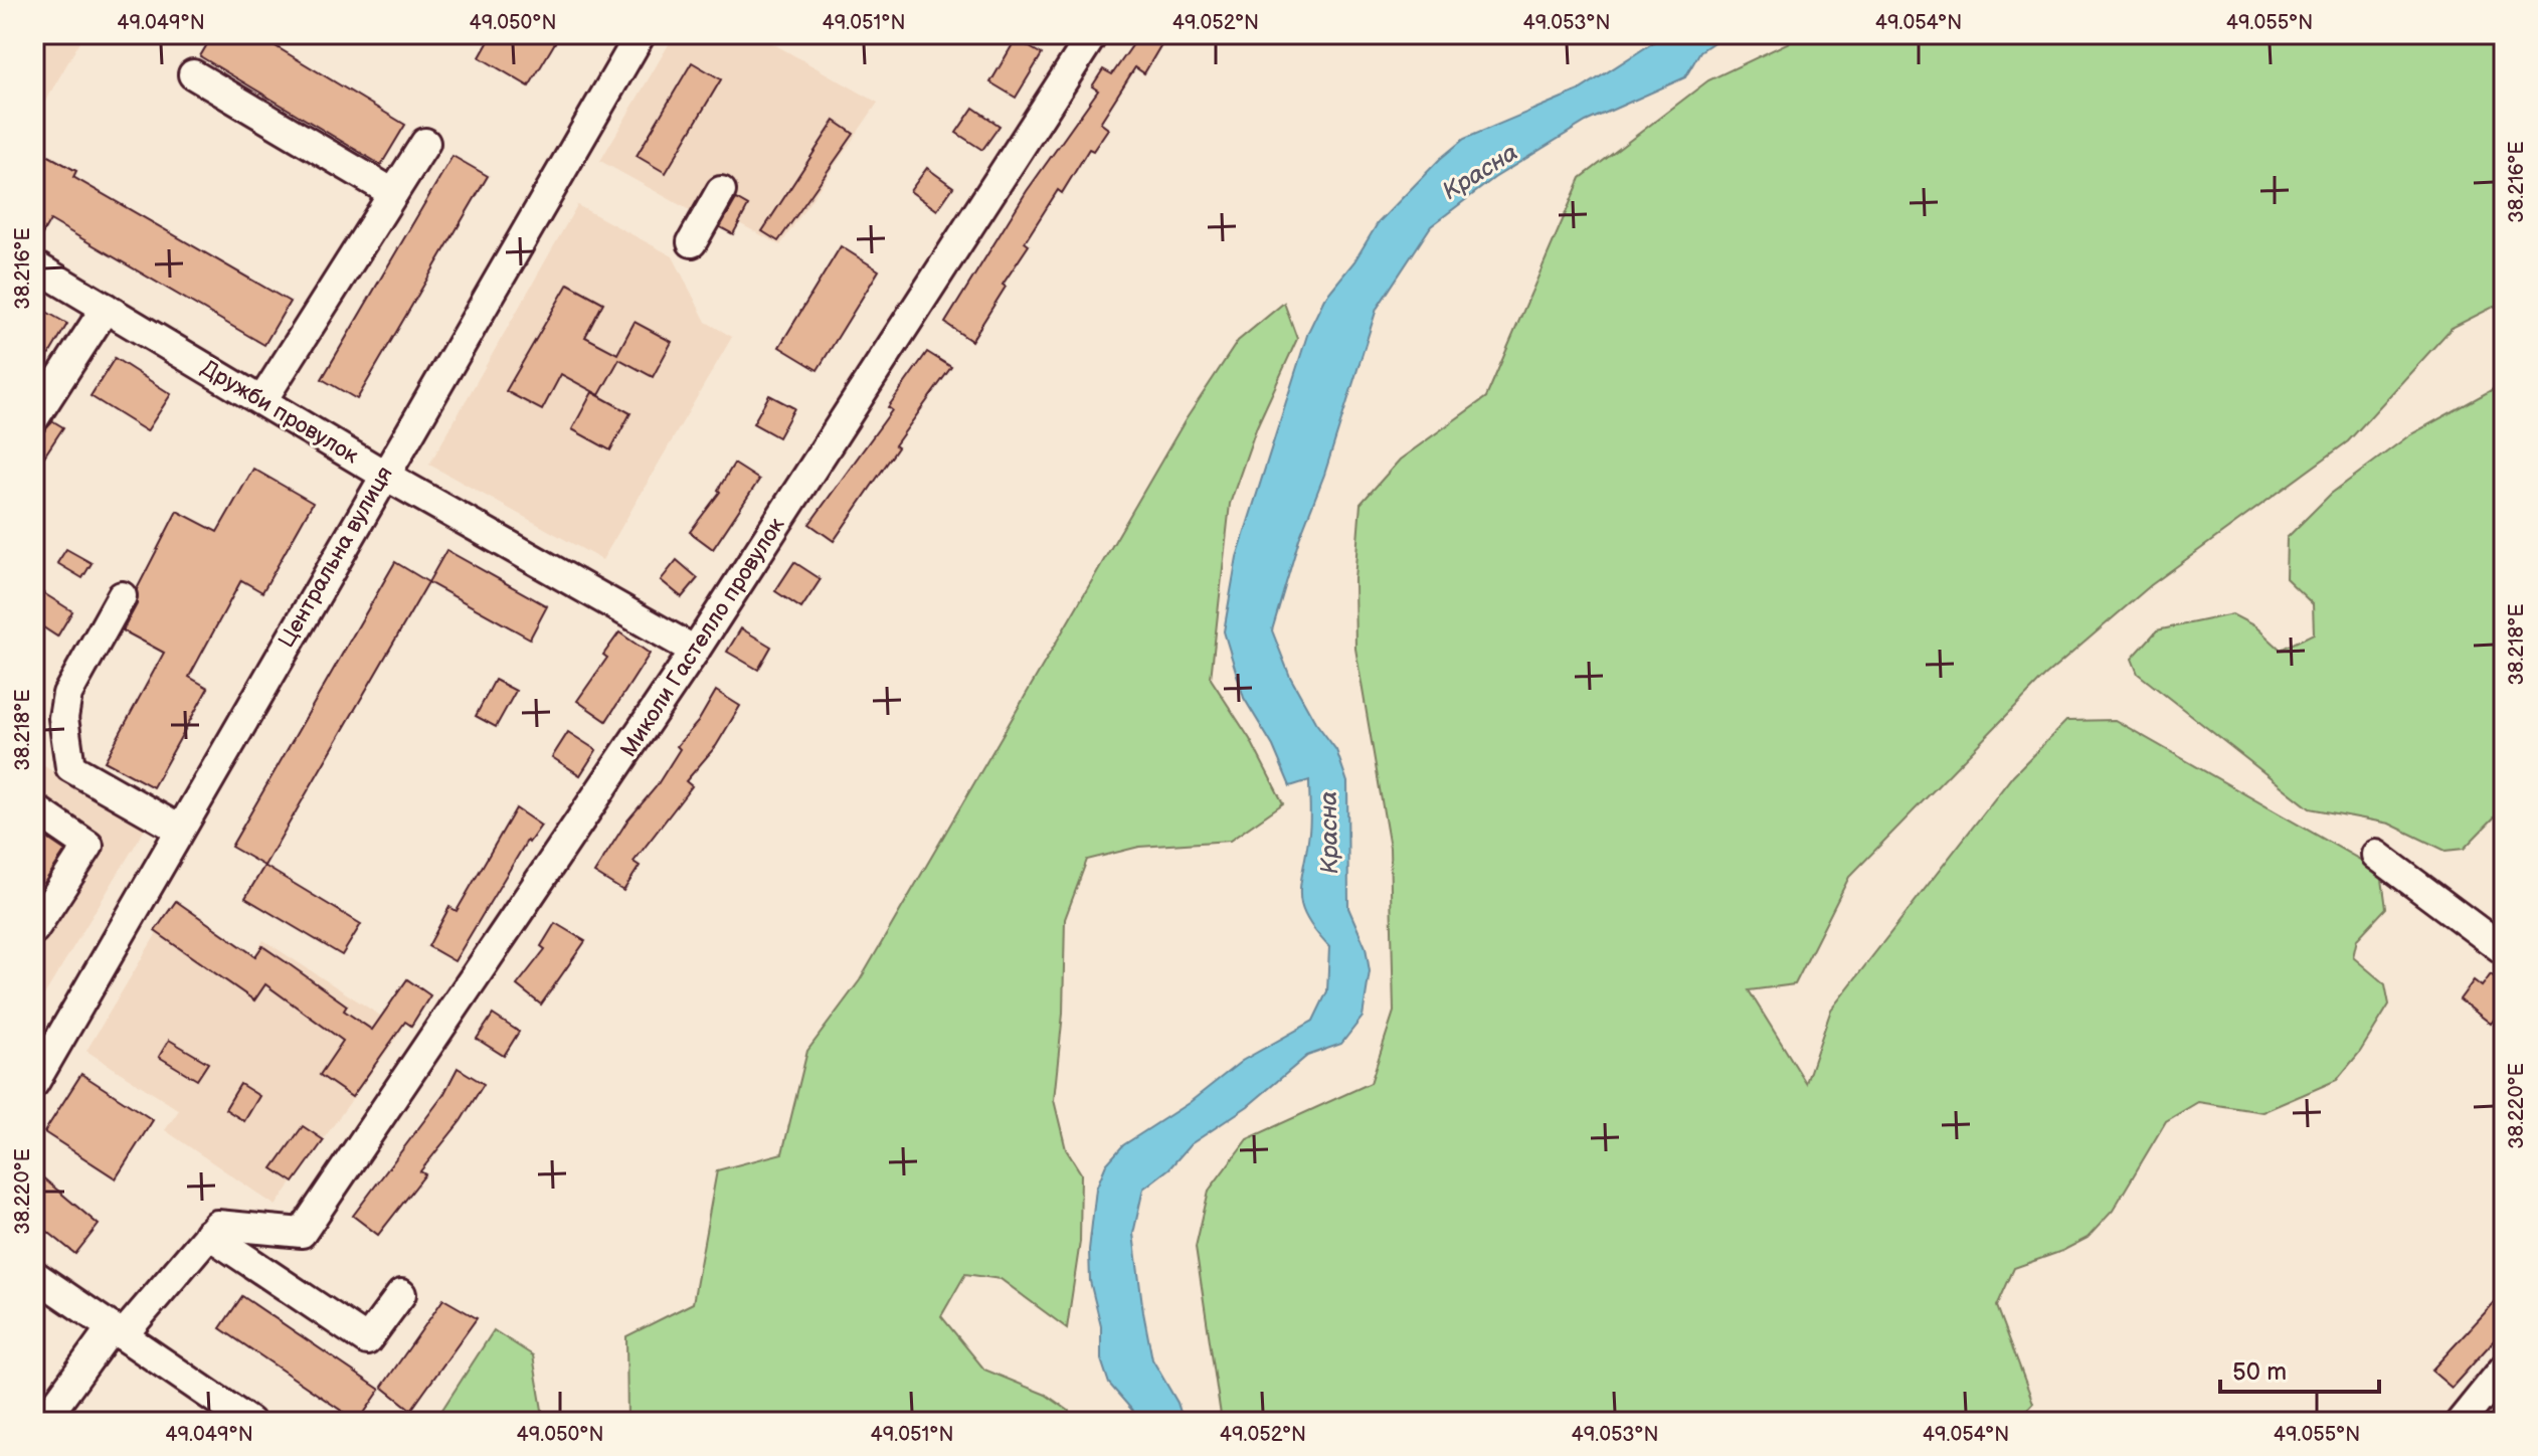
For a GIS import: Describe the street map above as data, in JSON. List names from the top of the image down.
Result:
{
  "streets": {
    "street": ["Дружби провулок", "Центральна вулиця", "Миколи Гастелло провулок"]
  },
  "crossings": [
    ["Дружби провулок", "Центральна вулиця"],
    ["Дружби провулок", "Миколи Гастелло провулок"]
  ],
  "water": ["Красна"],
  "scale_bar": "50 m",
  "coordinates": [
    "49.049°N",
    "49.050°N",
    "49.051°N",
    "49.052°N",
    "49.053°N",
    "49.054°N",
    "49.055°N",
    "38.216°E",
    "38.218°E",
    "38.220°E"
  ]
}
